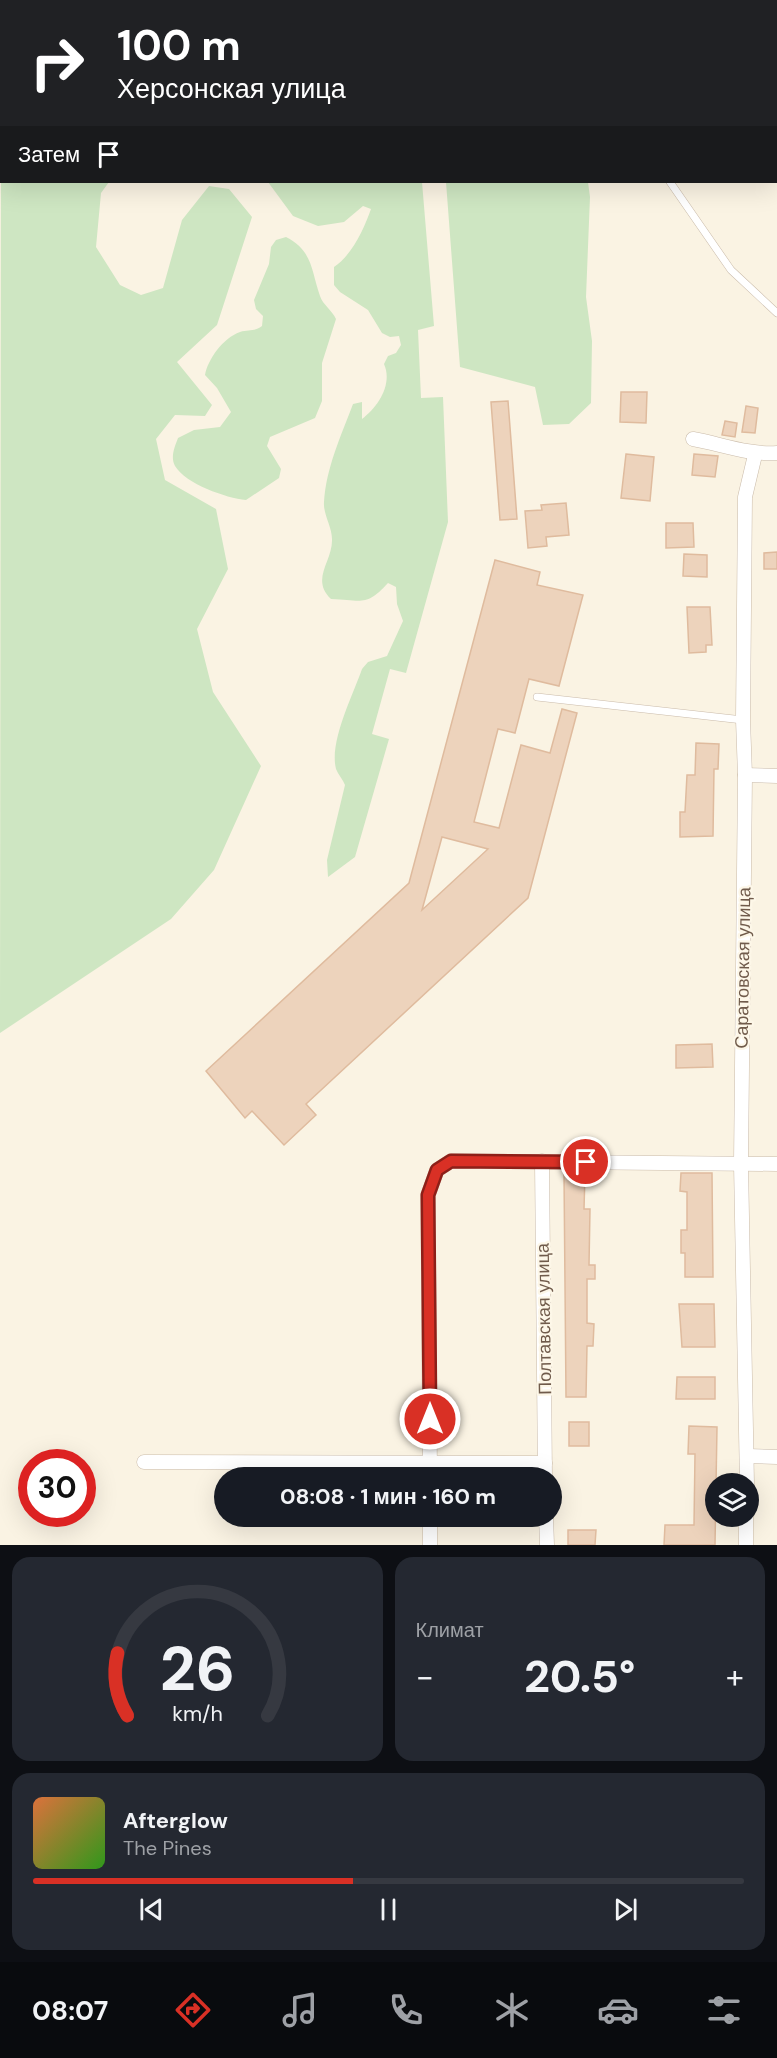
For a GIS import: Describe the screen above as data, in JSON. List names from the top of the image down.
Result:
{
  "streets": {
    "street": ["Саратовская улица", "Полтавская улица"]
  },
  "page": {
    "turn": ["100 m", "Херсонская улица"],
    "then": "Затем",
    "limit": "30",
    "trip": "08:08 · 1 мин · 160 m",
    "tile": "Климат",
    "heat": ["−", "20.5°", "+"],
    "song": ["Afterglow", "The Pines"],
    "tabs": "08:07",
    "gauge": ["26", "km/h"]
  }
}
